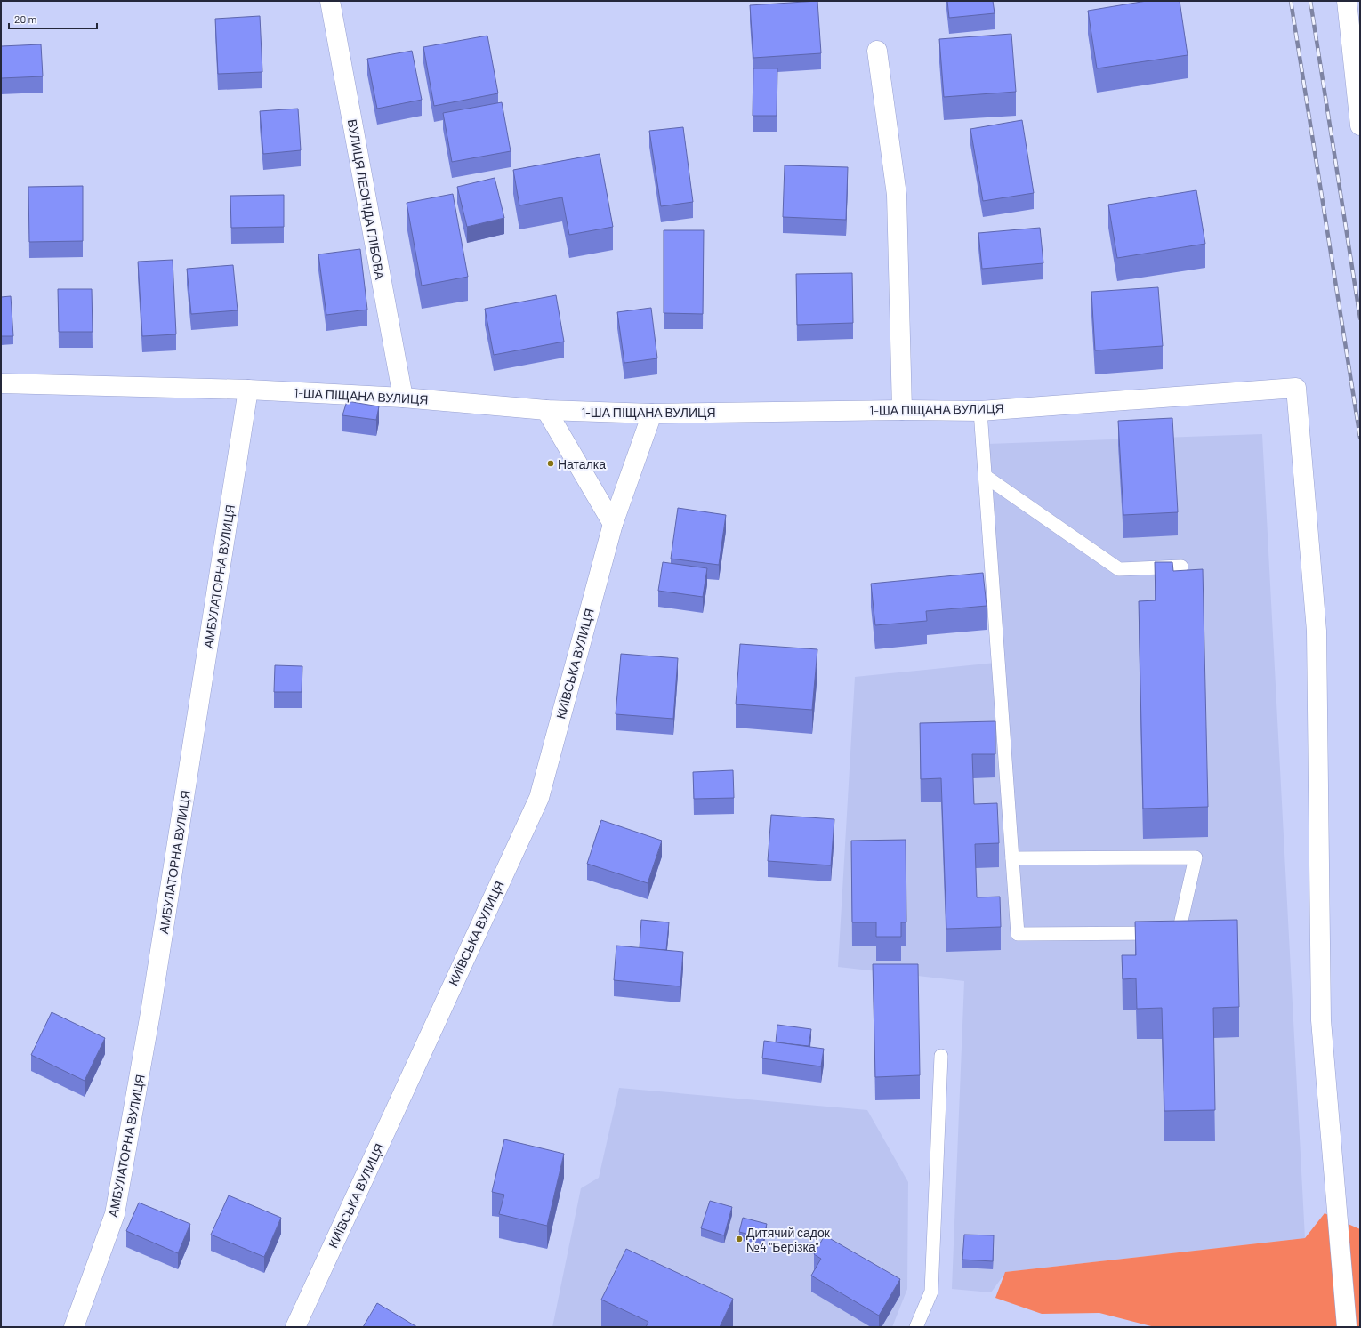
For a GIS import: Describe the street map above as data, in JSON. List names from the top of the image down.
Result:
{
  "streets": {
    "street": [
      "ВУЛИЦЯ ЛЕОНІДА ГЛІБОВА",
      "1-ША ПІЩАНА ВУЛИЦЯ",
      "АМБУЛАТОРНА ВУЛИЦЯ",
      "КИЇВСЬКА ВУЛИЦЯ"
    ]
  },
  "crossings": [
    ["ВУЛИЦЯ ЛЕОНІДА ГЛІБОВА", "1-ША ПІЩАНА ВУЛИЦЯ"],
    ["1-ША ПІЩАНА ВУЛИЦЯ", "АМБУЛАТОРНА ВУЛИЦЯ"],
    ["1-ША ПІЩАНА ВУЛИЦЯ", "КИЇВСЬКА ВУЛИЦЯ"]
  ],
  "places": ["Наталка", "Дитячий садок №4 \"Берізка\""],
  "scale_bar": "20 m"
}
